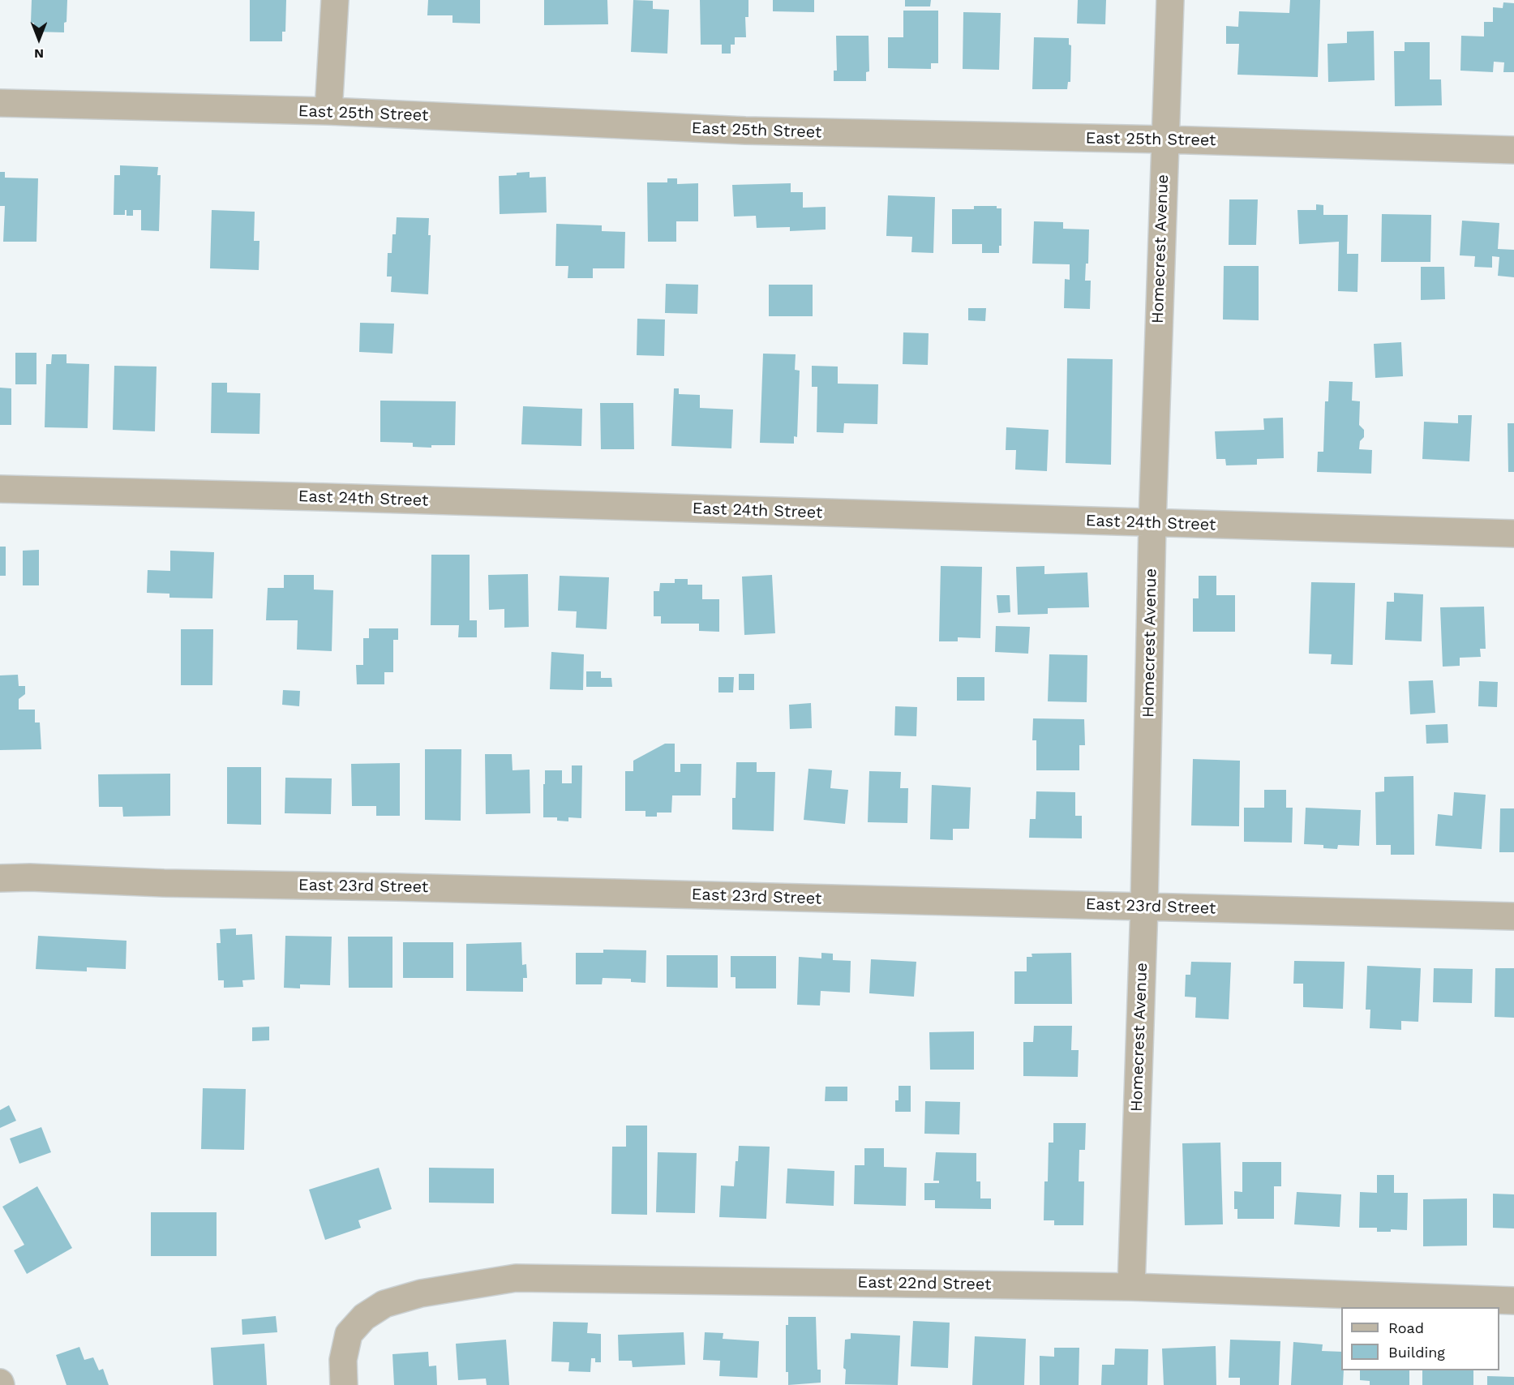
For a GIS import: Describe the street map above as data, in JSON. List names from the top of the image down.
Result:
{
  "streets": {
    "street": [
      "East 25th Street",
      "Homecrest Avenue",
      "East 24th Street",
      "East 23rd Street",
      "East 22nd Street"
    ]
  },
  "crossings": [
    ["East 25th Street", "Homecrest Avenue"],
    ["Homecrest Avenue", "East 24th Street"],
    ["Homecrest Avenue", "East 23rd Street"],
    ["Homecrest Avenue", "East 22nd Street"]
  ],
  "legend": ["Road", "Building"],
  "north": "bottom"
}
